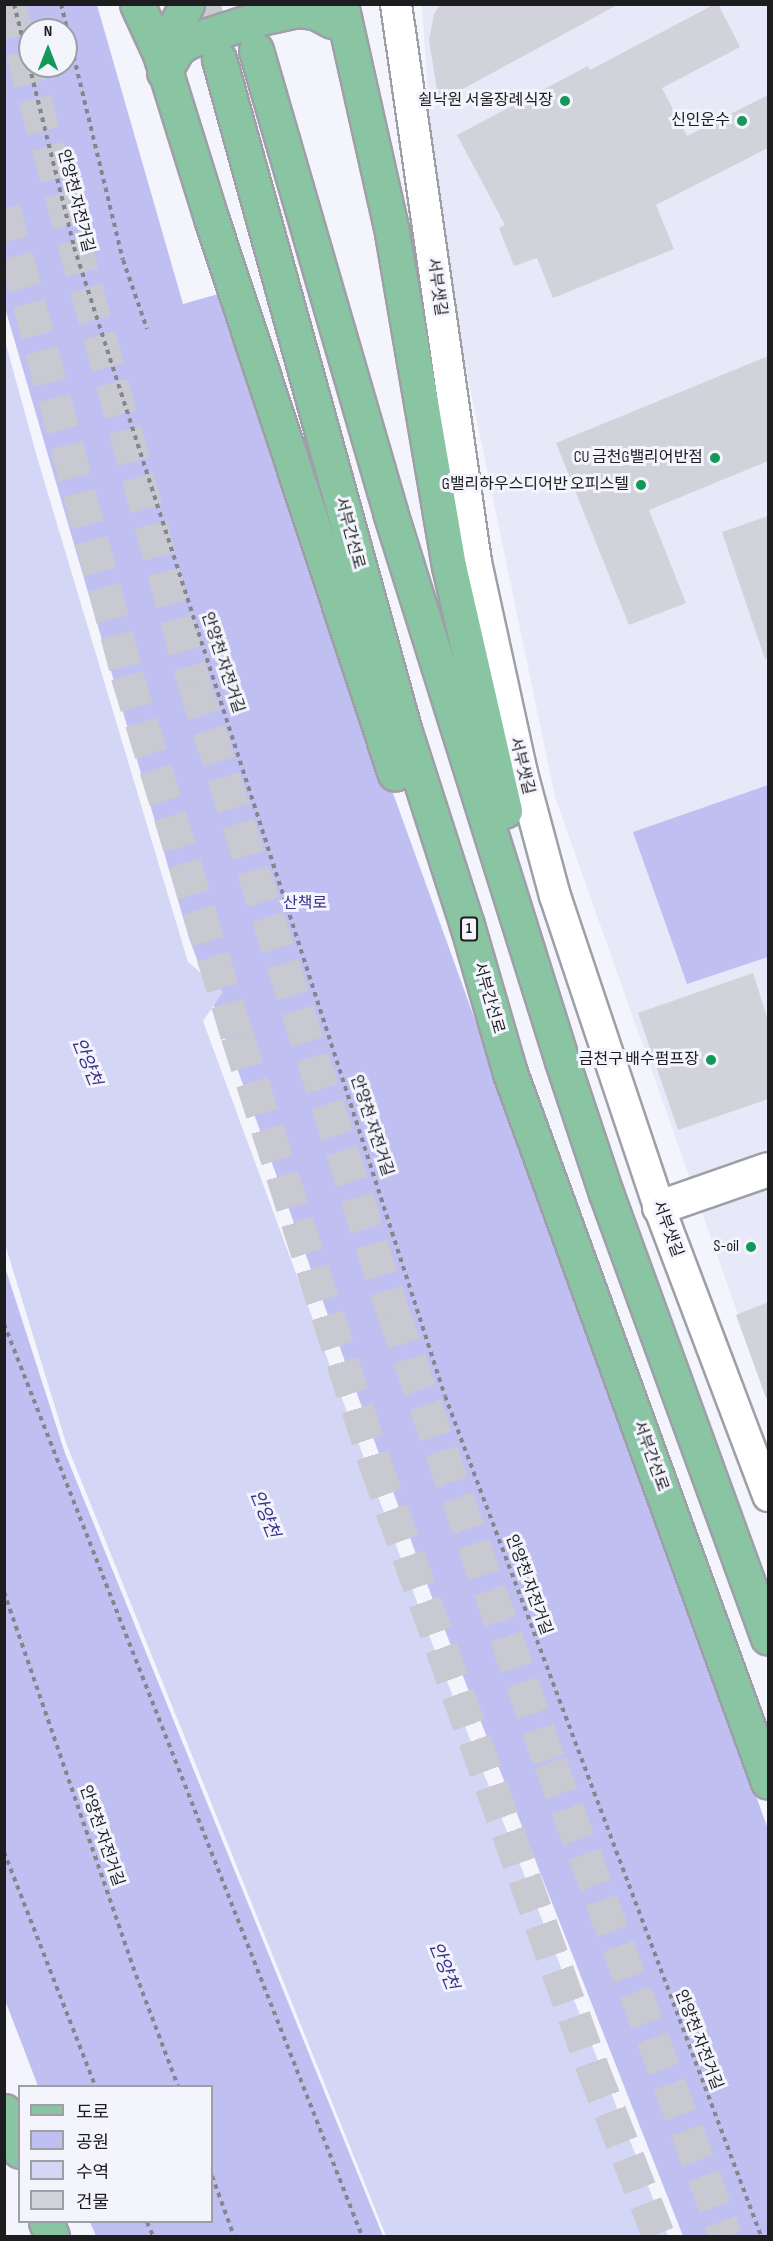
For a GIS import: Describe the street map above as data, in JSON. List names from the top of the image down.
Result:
{
  "streets": {
    "main road": ["서부간선로", "1"],
    "street": ["서부샛길"],
    "path": ["안양천 자전거길"]
  },
  "water": ["안양천"],
  "parks": ["산책로"],
  "places": [
    "쉴낙원 서울장례식장",
    "신인운수",
    "CU 금천G밸리어반점",
    "G밸리하우스디어반 오피스텔",
    "금천구 배수펌프장",
    "S-oil"
  ],
  "legend": [
    "도로",
    "공원",
    "수역",
    "건물"
  ],
  "north": "top"
}
